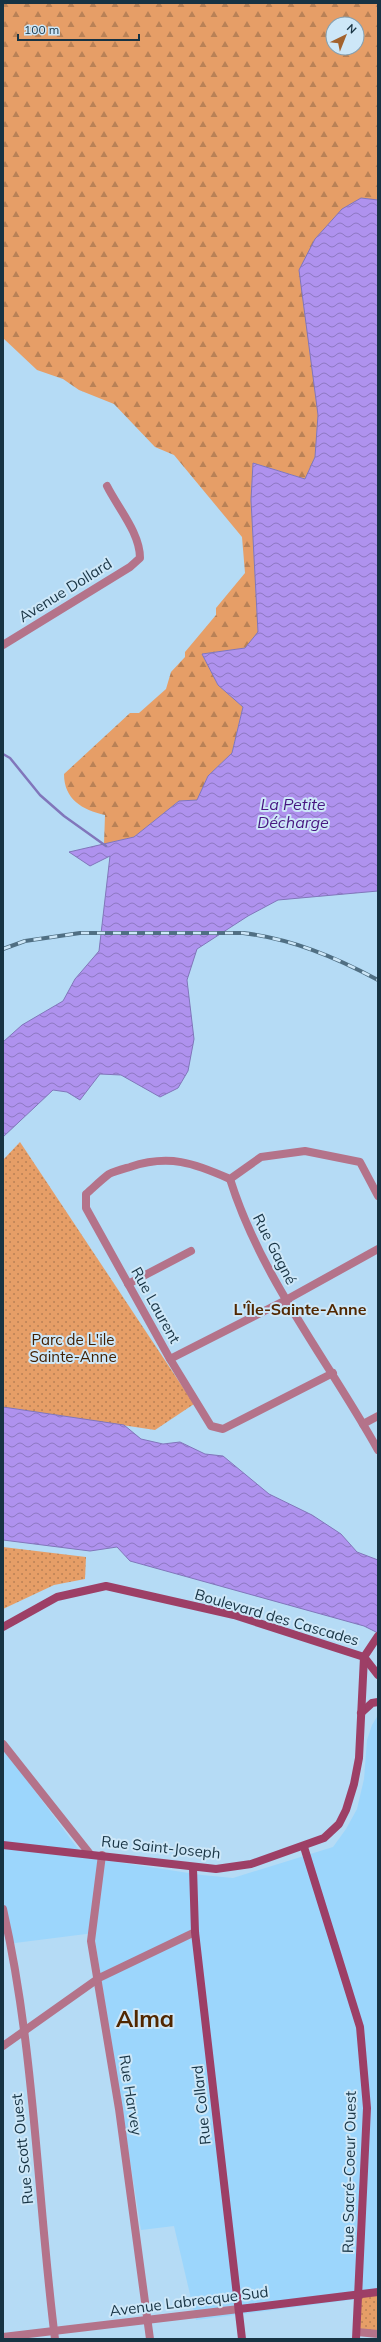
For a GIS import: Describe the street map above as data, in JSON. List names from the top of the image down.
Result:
{
  "streets": {
    "street": [
      "Avenue Dollard",
      "Rue Gagné",
      "Rue Laurent",
      "Boulevard des Cascades",
      "Rue Saint-Joseph",
      "Rue Harvey",
      "Rue Collard",
      "Rue Scott Ouest",
      "Rue Sacré-Coeur Ouest",
      "Avenue Labrecque Sud"
    ]
  },
  "crossings": [
    ["Rue Gagné", "Rue Laurent"],
    ["Boulevard des Cascades", "Rue Saint-Joseph"],
    ["Rue Saint-Joseph", "Rue Harvey"],
    ["Rue Saint-Joseph", "Rue Collard"],
    ["Rue Saint-Joseph", "Rue Sacré-Coeur Ouest"],
    ["Rue Harvey", "Avenue Labrecque Sud"],
    ["Rue Collard", "Avenue Labrecque Sud"],
    ["Rue Scott Ouest", "Avenue Labrecque Sud"],
    ["Rue Sacré-Coeur Ouest", "Avenue Labrecque Sud"]
  ],
  "districts": ["L'Île-Sainte-Anne", "Alma"],
  "water": ["La Petite Décharge"],
  "parks": ["Parc de L'ile Sainte-Anne"],
  "scale_bar": "100 m",
  "north": "top right"
}
